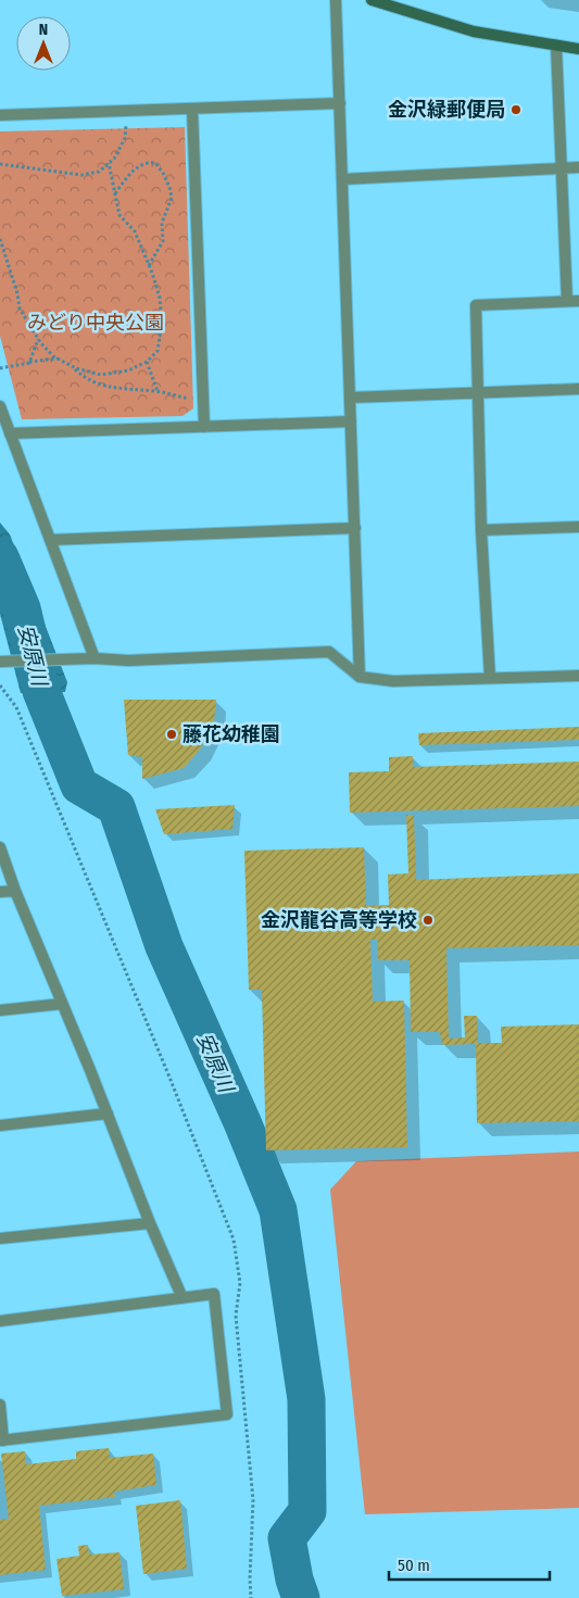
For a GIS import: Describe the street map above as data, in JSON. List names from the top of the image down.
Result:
{
  "water": ["安原川"],
  "parks": ["みどり中央公園"],
  "places": ["金沢緑郵便局", "藤花幼稚園", "金沢龍谷高等学校"],
  "scale_bar": "50 m",
  "north": "top"
}
